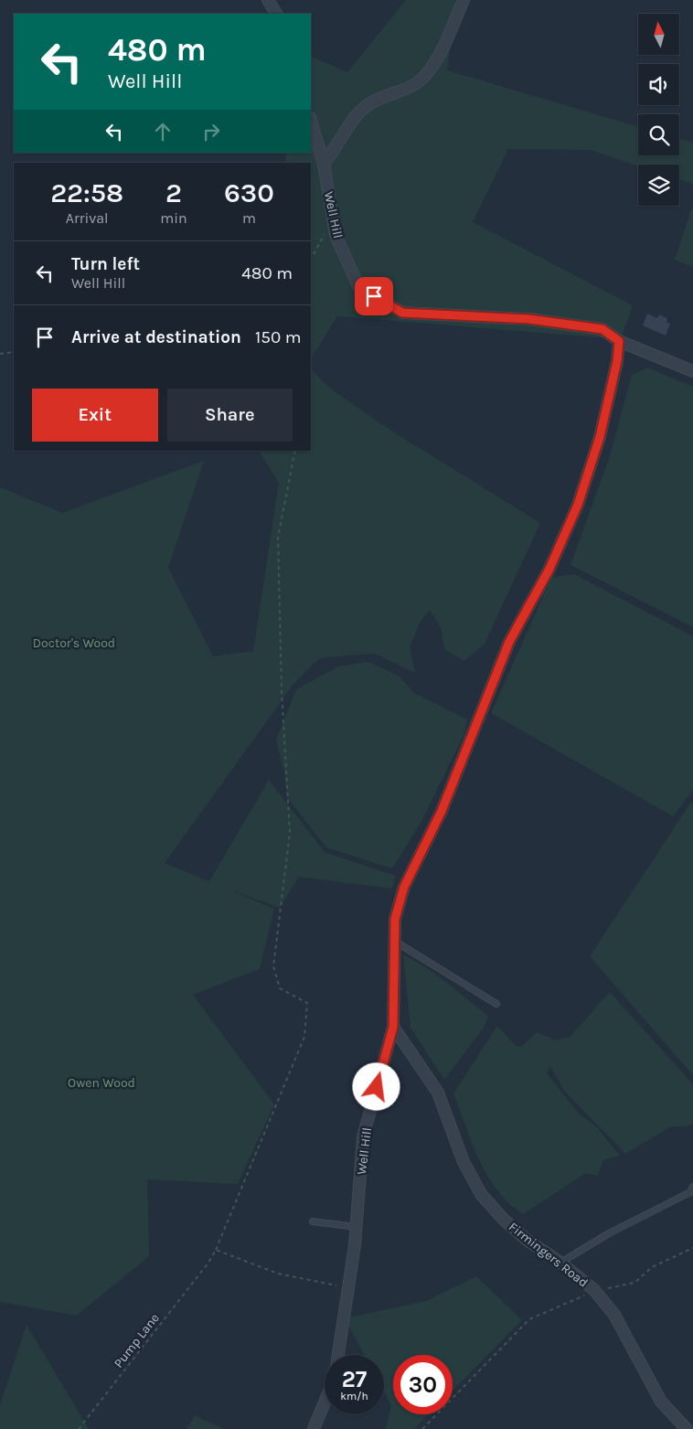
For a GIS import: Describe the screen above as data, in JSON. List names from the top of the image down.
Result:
{
  "streets": {
    "street": ["Well Hill", "Firmingers Road"],
    "path": ["Pump Lane"]
  },
  "crossings": [
    ["Well Hill", "Firmingers Road"]
  ],
  "parks": ["Doctor's Wood", "Owen Wood"],
  "north": "top",
  "page": {
    "turn": ["480 m", "Well Hill"],
    "eta": [
      "22:58",
      "Arrival",
      "2",
      "min",
      "630",
      "m"
    ],
    "list": [
      {
        "name": "Turn left",
        "note": "Well Hill",
        "value": "480 m"
      },
      {
        "name": "Arrive at destination",
        "value": "150 m"
      }
    ],
    "buttons": ["Exit", "Share"],
    "speed": "27 km/h",
    "limit": "30"
  }
}
